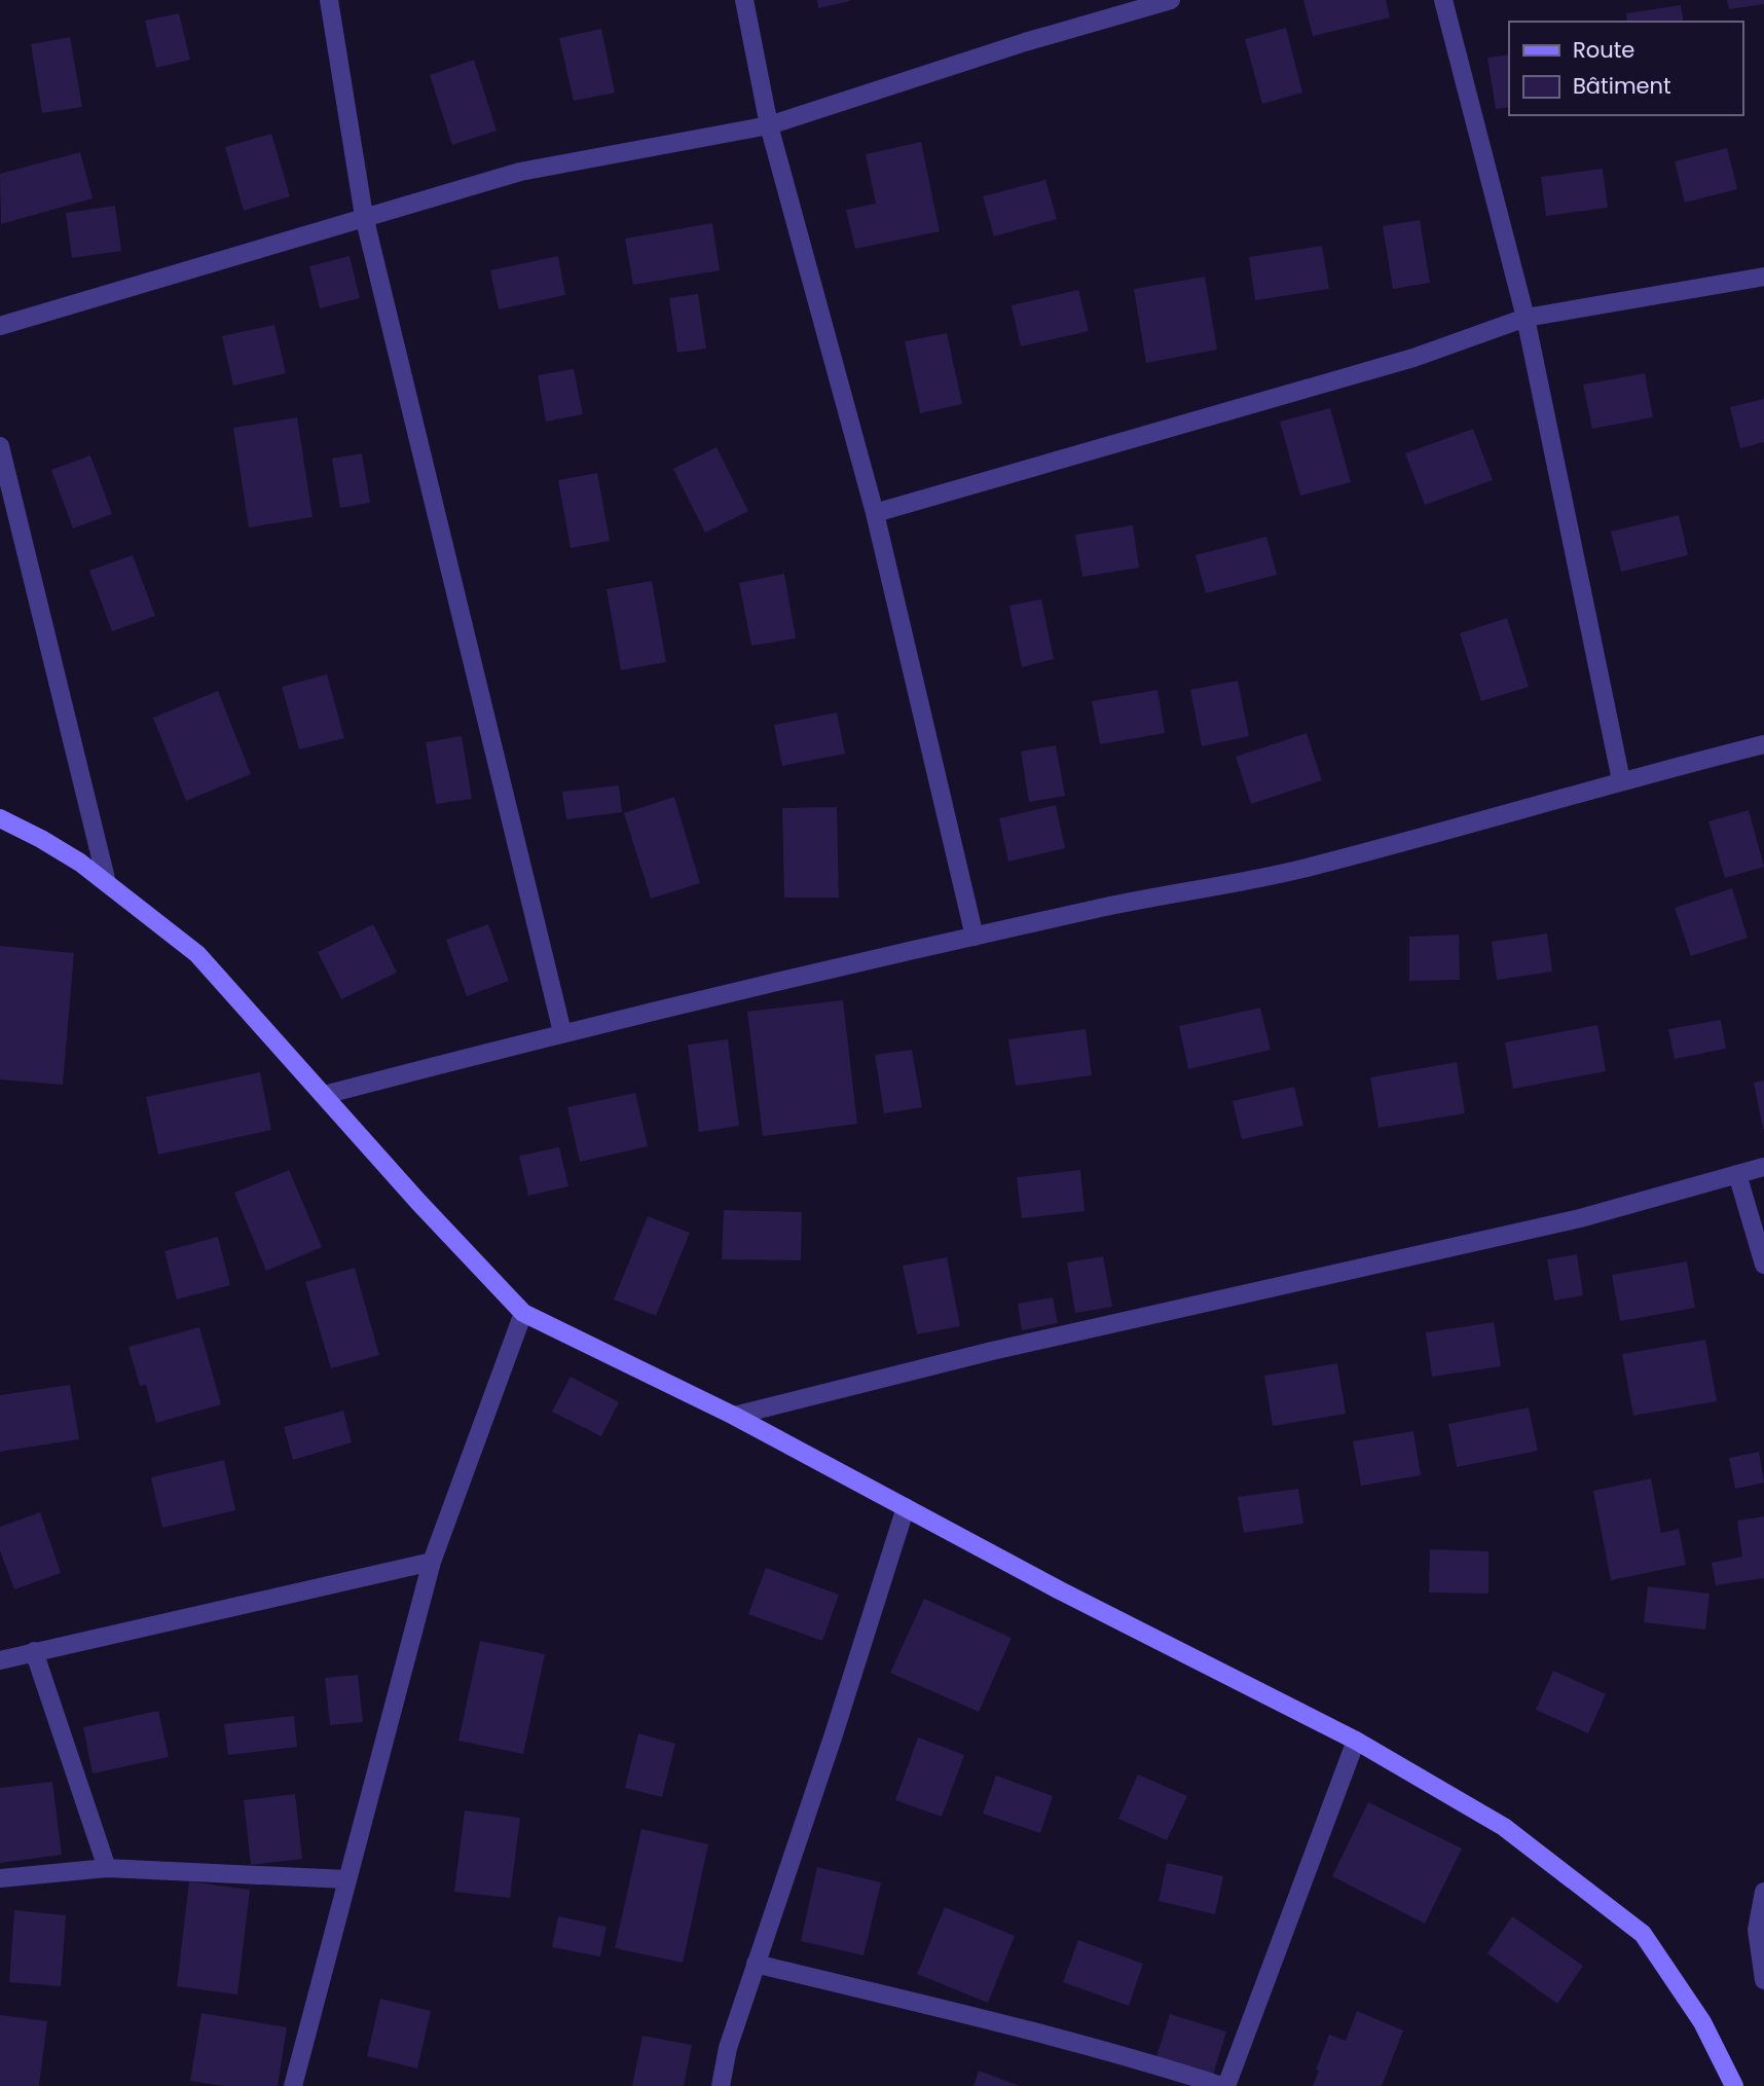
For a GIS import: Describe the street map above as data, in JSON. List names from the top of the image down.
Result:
{
  "legend": ["Route", "Bâtiment"]
}
